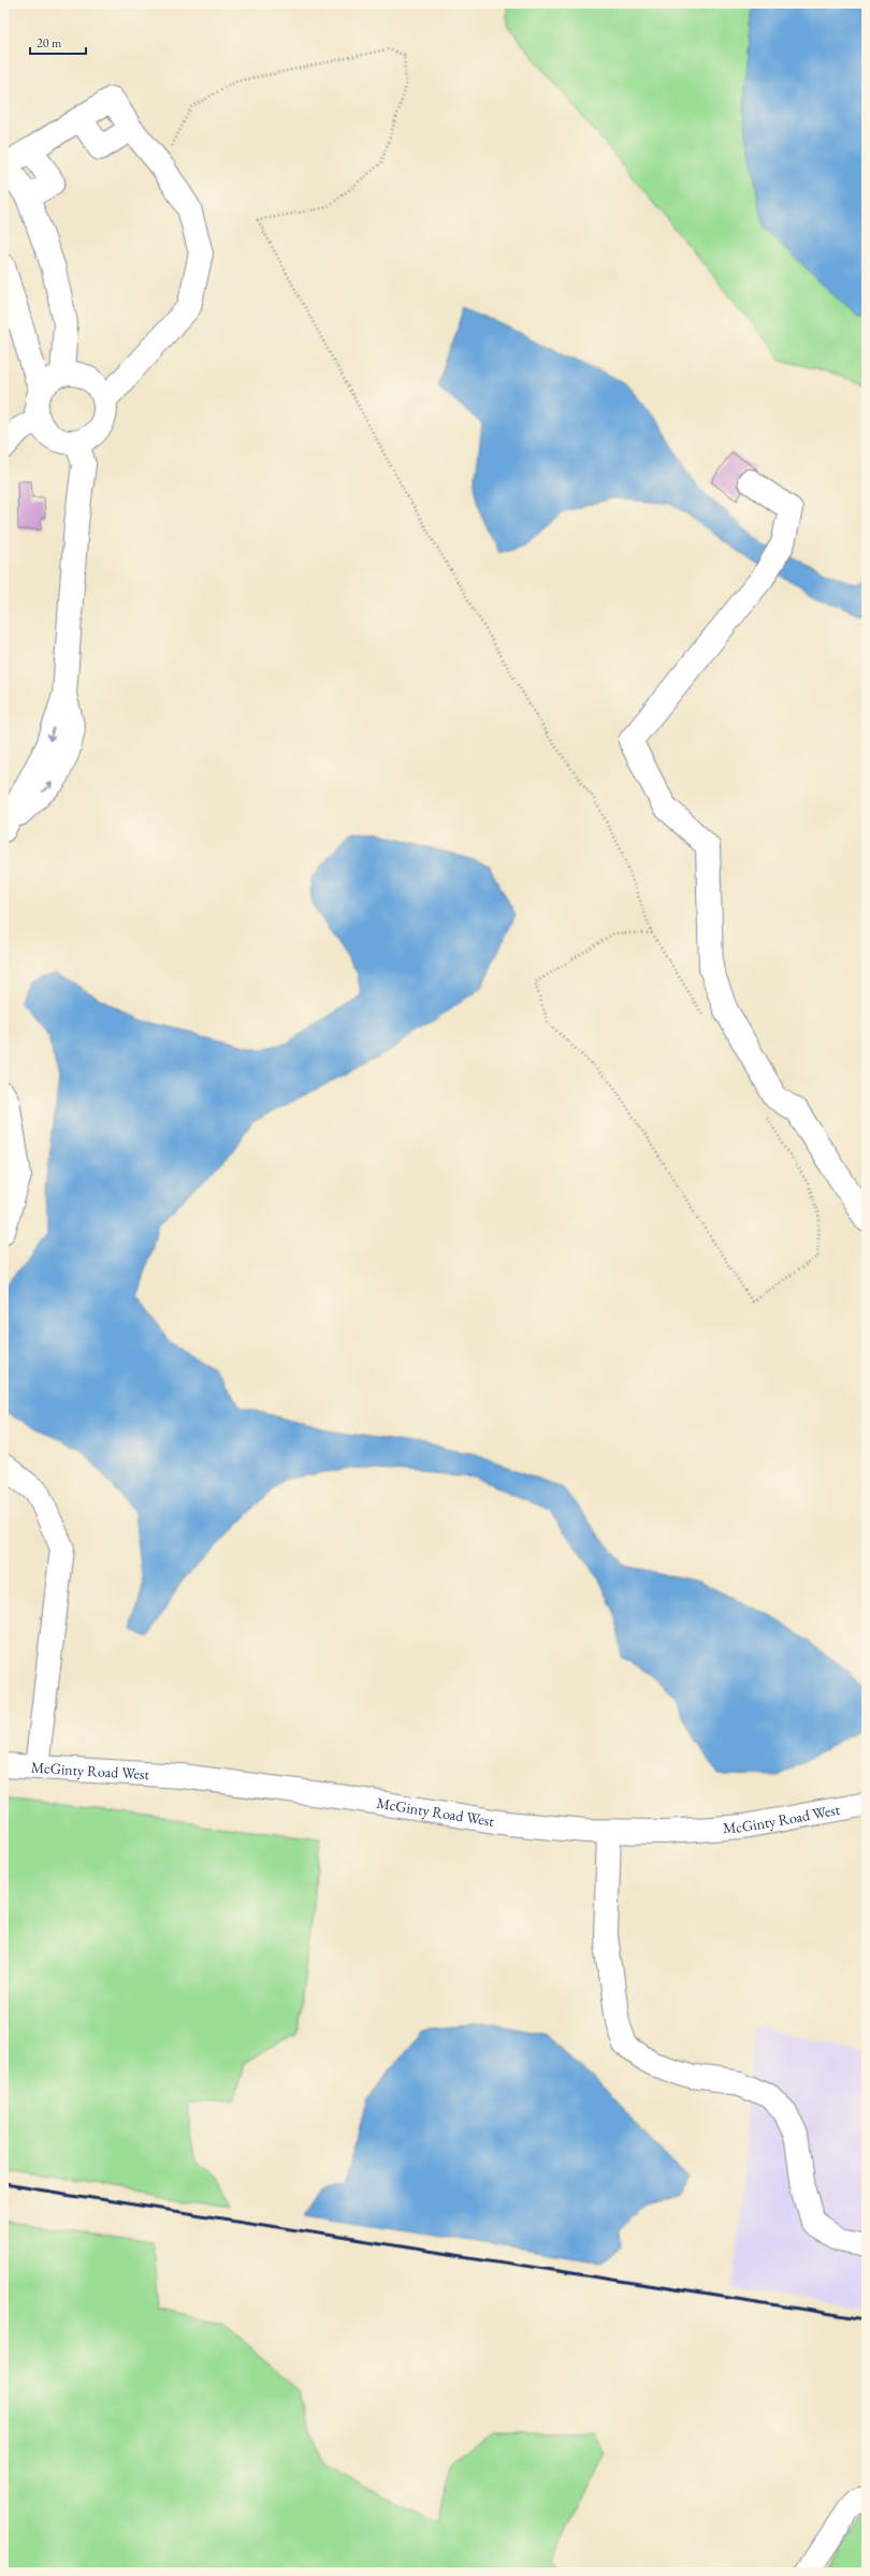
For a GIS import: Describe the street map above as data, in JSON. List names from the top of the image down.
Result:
{
  "streets": {
    "main road": ["McGinty Road West"]
  },
  "scale_bar": "20 m"
}
